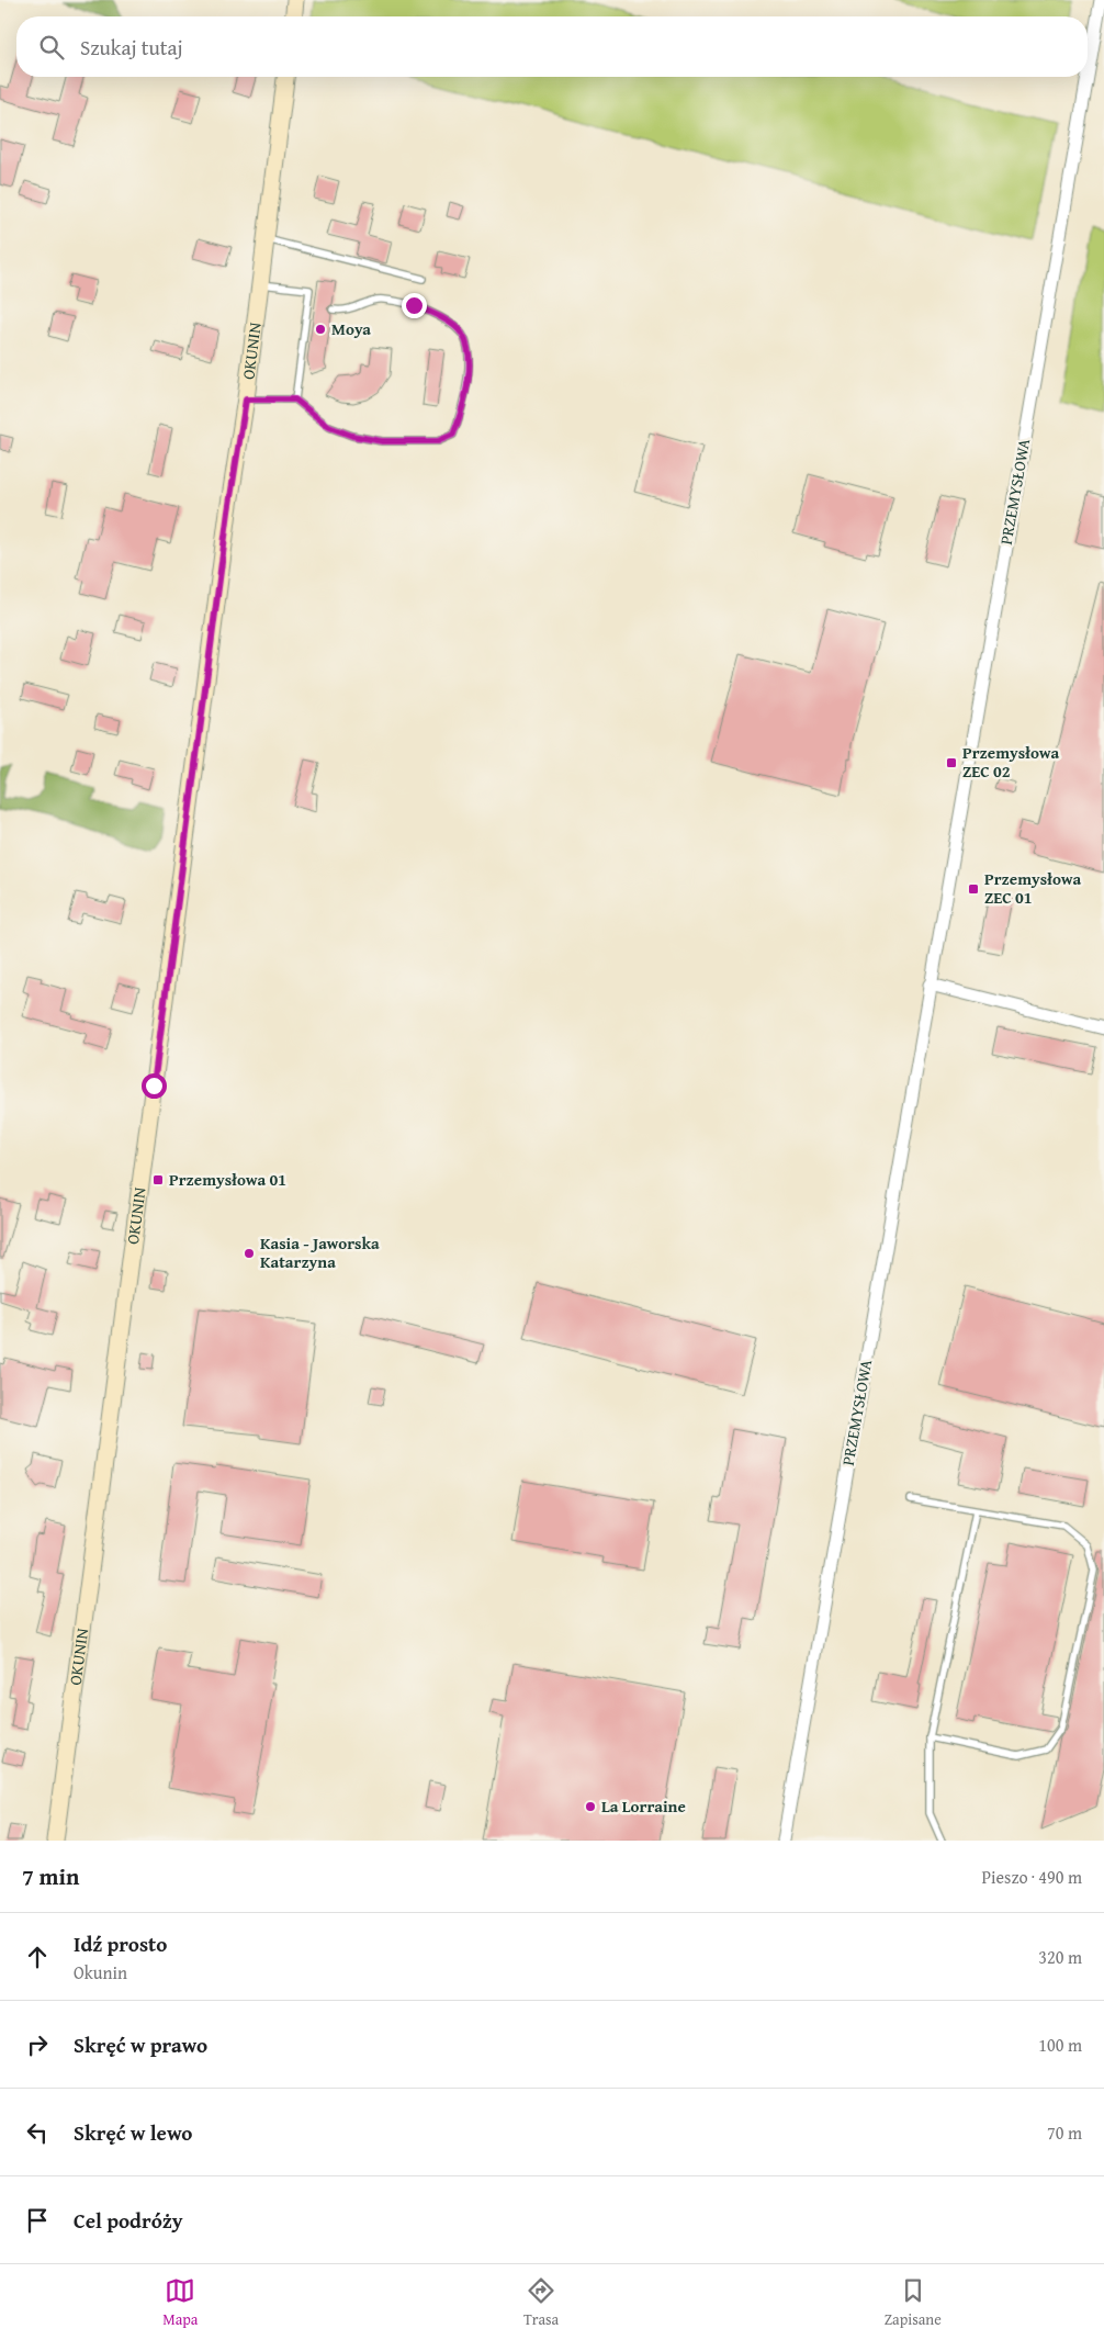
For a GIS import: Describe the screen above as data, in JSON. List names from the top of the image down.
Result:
{
  "streets": {
    "main road": ["OKUNIN"],
    "street": ["PRZEMYSŁOWA"]
  },
  "places": {
    "other": ["Moya", "Kasia - Jaworska Katarzyna", "La Lorraine"],
    "transit": ["Przemysłowa ZEC 02", "Przemysłowa ZEC 01", "Przemysłowa 01"]
  },
  "page": {
    "search": "Szukaj tutaj",
    "heading": ["7 min", "Pieszo · 490 m"],
    "list": [
      ["Idź prosto", "Okunin", "320 m"],
      ["Skręć w prawo", "100 m"],
      ["Skręć w lewo", "70 m"],
      "Cel podróży"
    ],
    "nav": ["Mapa", "Trasa", "Zapisane"]
  }
}
